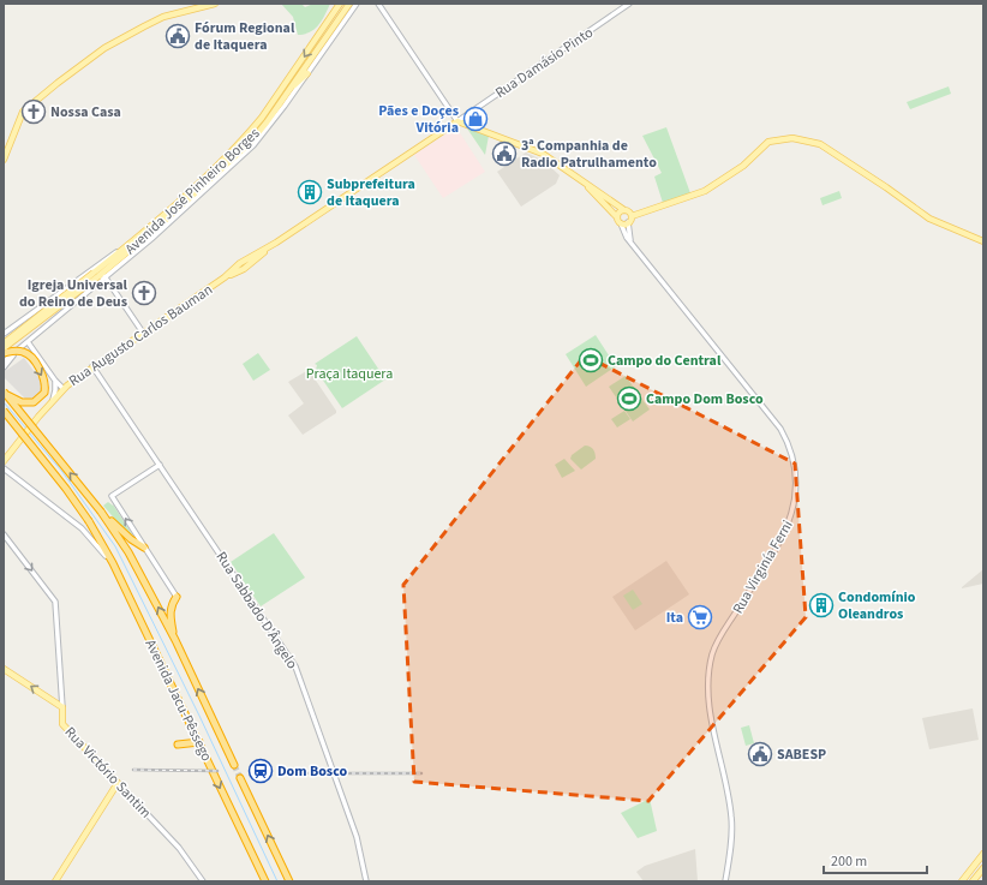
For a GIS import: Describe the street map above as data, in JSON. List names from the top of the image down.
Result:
{
  "streets": {
    "highway": ["Avenida Jacu-Pêssego"],
    "main road": ["Avenida José Pinheiro Borges", "Rua Augusto Carlos Bauman", "Rua Victório Santim"],
    "street": ["Rua Damásio Pinto", "Rua Virginía Ferni", "Rua Sabbado D'Ângelo"]
  },
  "crossings": [
    ["Rua Damásio Pinto", "Rua Augusto Carlos Bauman"],
    ["Rua Augusto Carlos Bauman", "Rua Sabbado D'Ângelo"]
  ],
  "parks": ["Praça Itaquera"],
  "places": {
    "public building": ["Fórum Regional de Itaquera", "3ª Companhia de Radio Patrulhamento", "SABESP"],
    "church": ["Nossa Casa", "Igreja Universal do Reino de Deus"],
    "shop": ["Pães e Doçes Vitória"],
    "building": ["Subprefeitura de Itaquera", "Condomínio Oleandros"],
    "sports": ["Campo do Central", "Campo Dom Bosco"],
    "supermarket": ["Ita"],
    "station": ["Dom Bosco"]
  },
  "scale_bar": "200 m"
}
